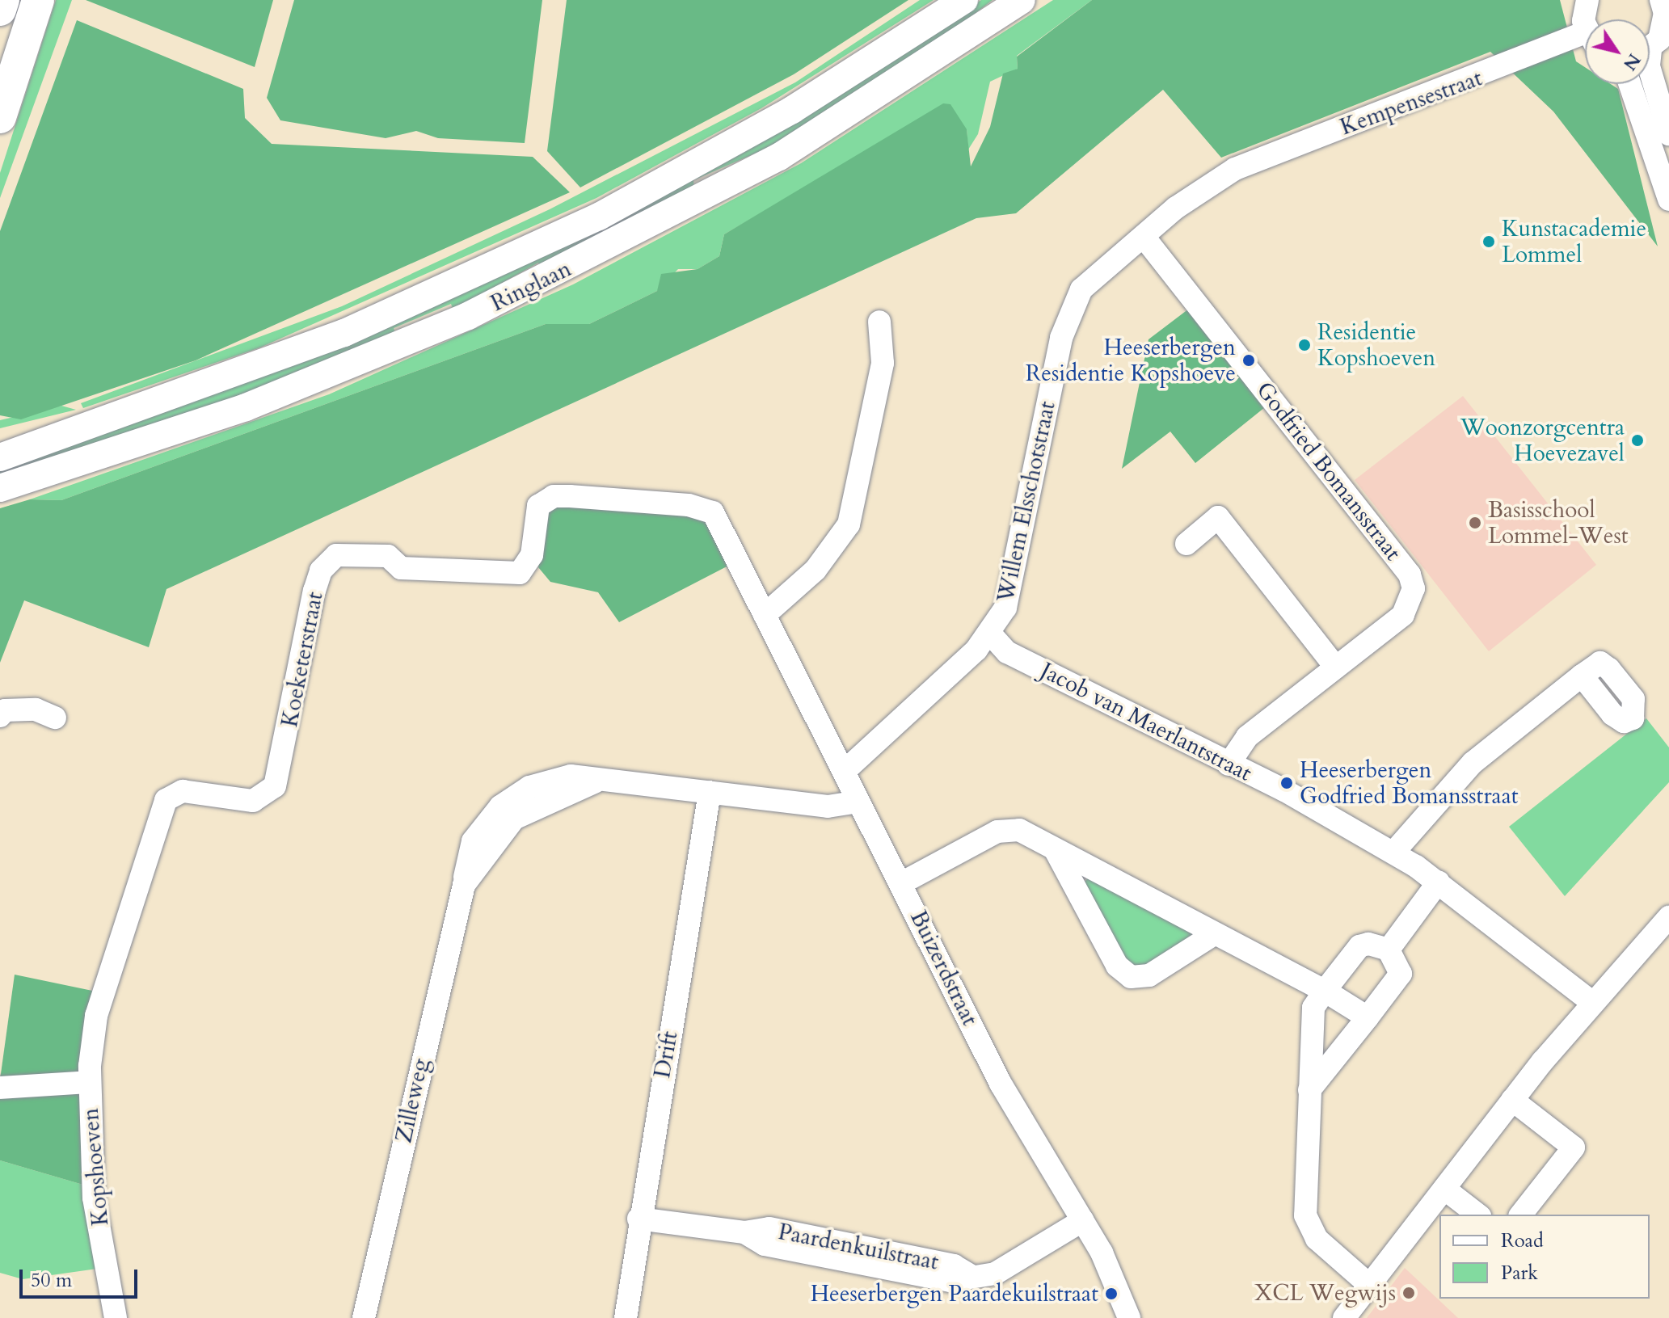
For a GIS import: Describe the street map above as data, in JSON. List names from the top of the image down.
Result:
{
  "streets": {
    "main road": ["Ringlaan"],
    "street": [
      "Kempensestraat",
      "Godfried Bomansstraat",
      "Willem Elsschotstraat",
      "Koeketerstraat",
      "Jacob van Maerlantstraat",
      "Buizerdstraat",
      "Drift",
      "Zilleweg",
      "Kopshoeven",
      "Paardenkuilstraat"
    ]
  },
  "crossings": [
    ["Kempensestraat", "Willem Elsschotstraat"],
    ["Godfried Bomansstraat", "Willem Elsschotstraat"],
    ["Godfried Bomansstraat", "Jacob van Maerlantstraat"],
    ["Willem Elsschotstraat", "Jacob van Maerlantstraat"],
    ["Willem Elsschotstraat", "Buizerdstraat"],
    ["Koeketerstraat", "Buizerdstraat"],
    ["Koeketerstraat", "Kopshoeven"],
    ["Buizerdstraat", "Zilleweg"],
    ["Buizerdstraat", "Paardenkuilstraat"],
    ["Drift", "Zilleweg"],
    ["Drift", "Paardenkuilstraat"]
  ],
  "places": [
    "Kunstacademie Lommel",
    "Residentie Kopshoeven",
    "Heeserbergen Residentie Kopshoeve",
    "Woonzorgcentra Hoevezavel",
    "Basisschool Lommel-West",
    "Heeserbergen Godfried Bomansstraat",
    "XCL Wegwijs",
    "Heeserbergen Paardekuilstraat"
  ],
  "legend": ["Road", "Park"],
  "scale_bar": "50 m",
  "north": "bottom right"
}
